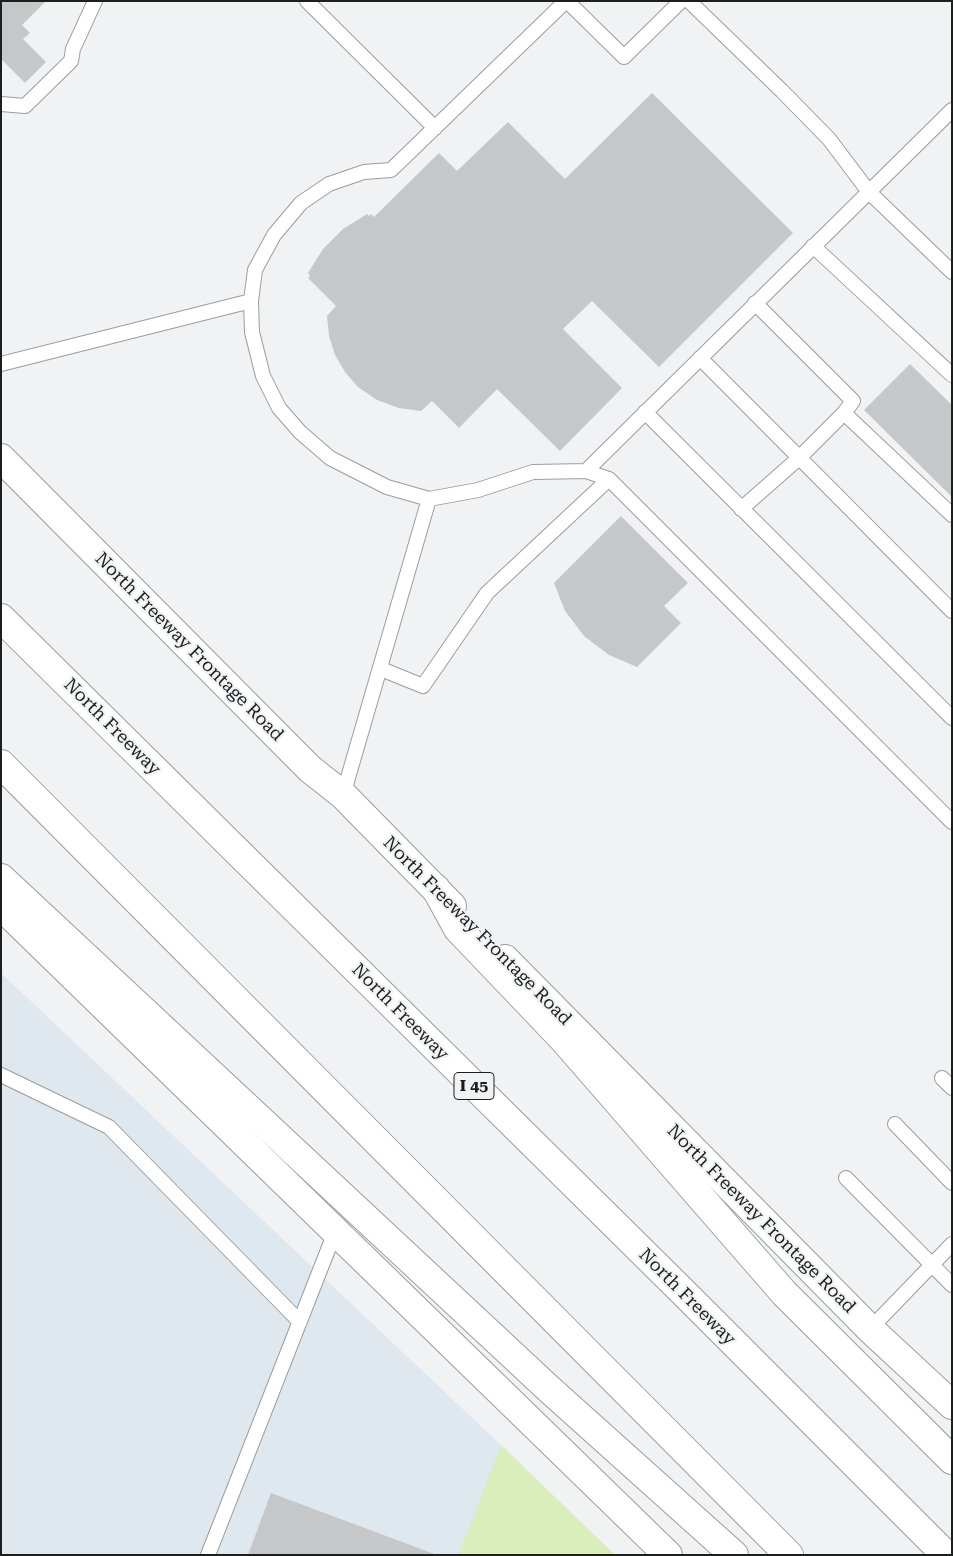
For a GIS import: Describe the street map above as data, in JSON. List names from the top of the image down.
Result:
{
  "streets": {
    "main road": ["North Freeway Frontage Road", "North Freeway", "I 45"]
  }
}
